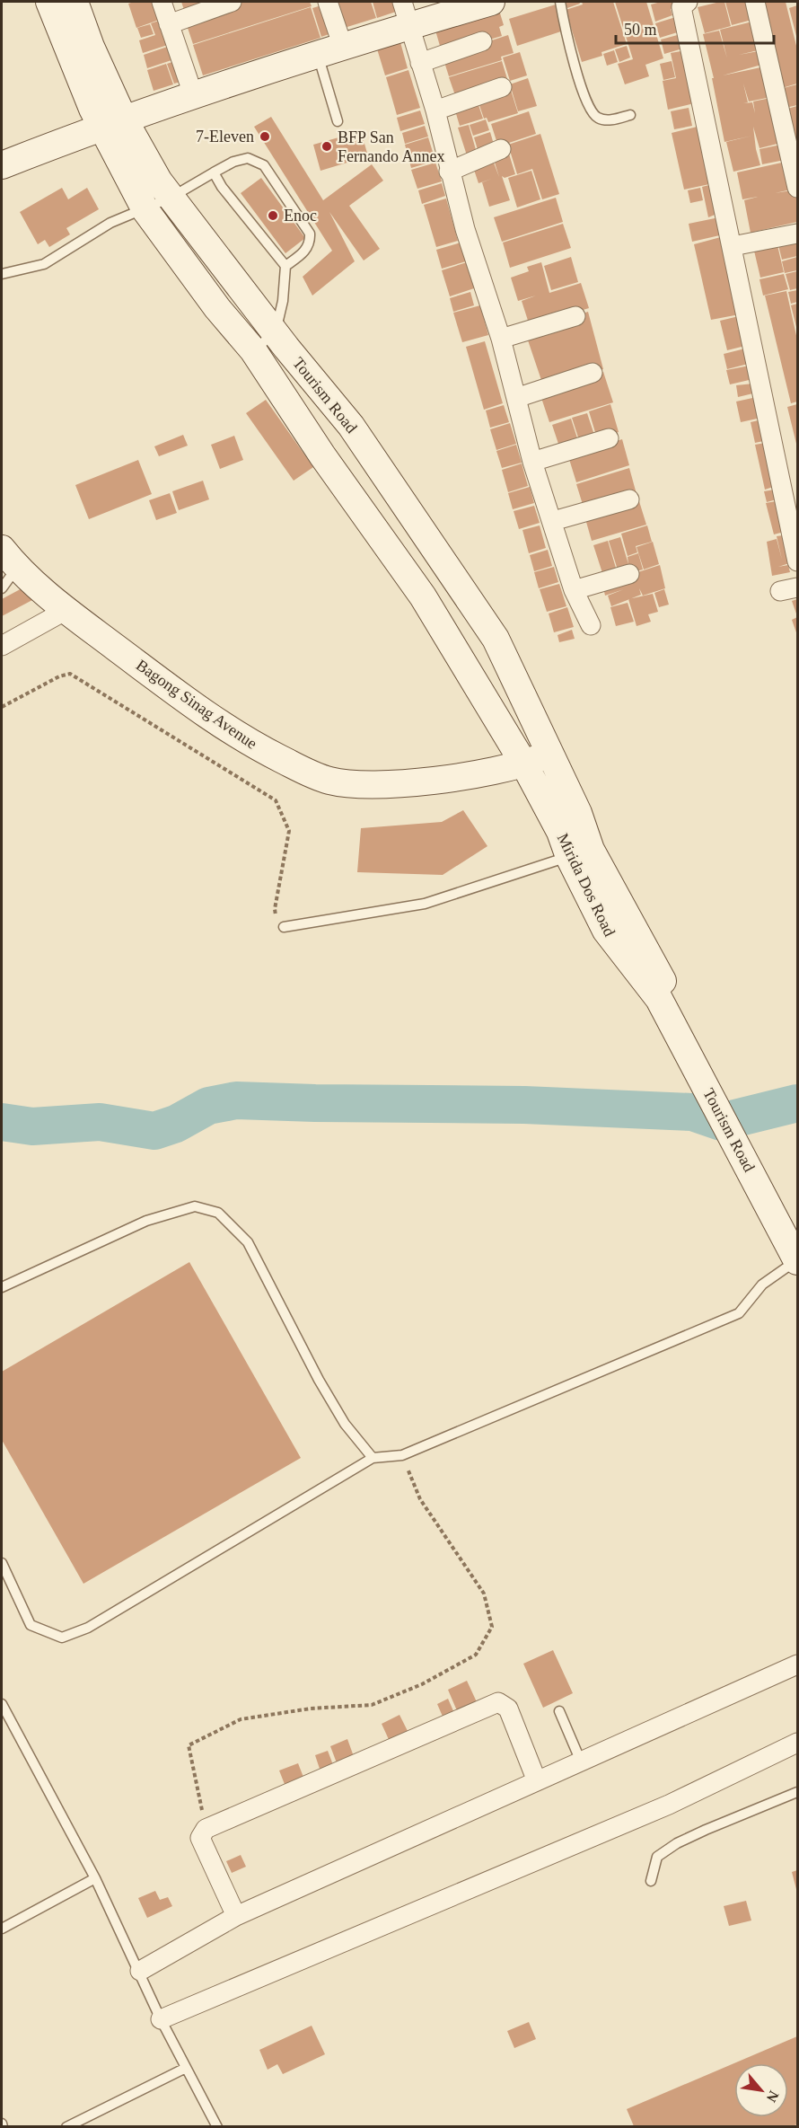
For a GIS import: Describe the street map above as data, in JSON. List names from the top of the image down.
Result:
{
  "streets": {
    "main road": ["Tourism Road", "Bagong Sinag Avenue", "Mirida Dos Road"]
  },
  "crossings": [
    ["Tourism Road", "Bagong Sinag Avenue"],
    ["Tourism Road", "Mirida Dos Road"],
    ["Bagong Sinag Avenue", "Mirida Dos Road"]
  ],
  "places": ["7-Eleven", "BFP San Fernando Annex", "Enoc"],
  "scale_bar": "50 m",
  "north": "bottom right"
}
